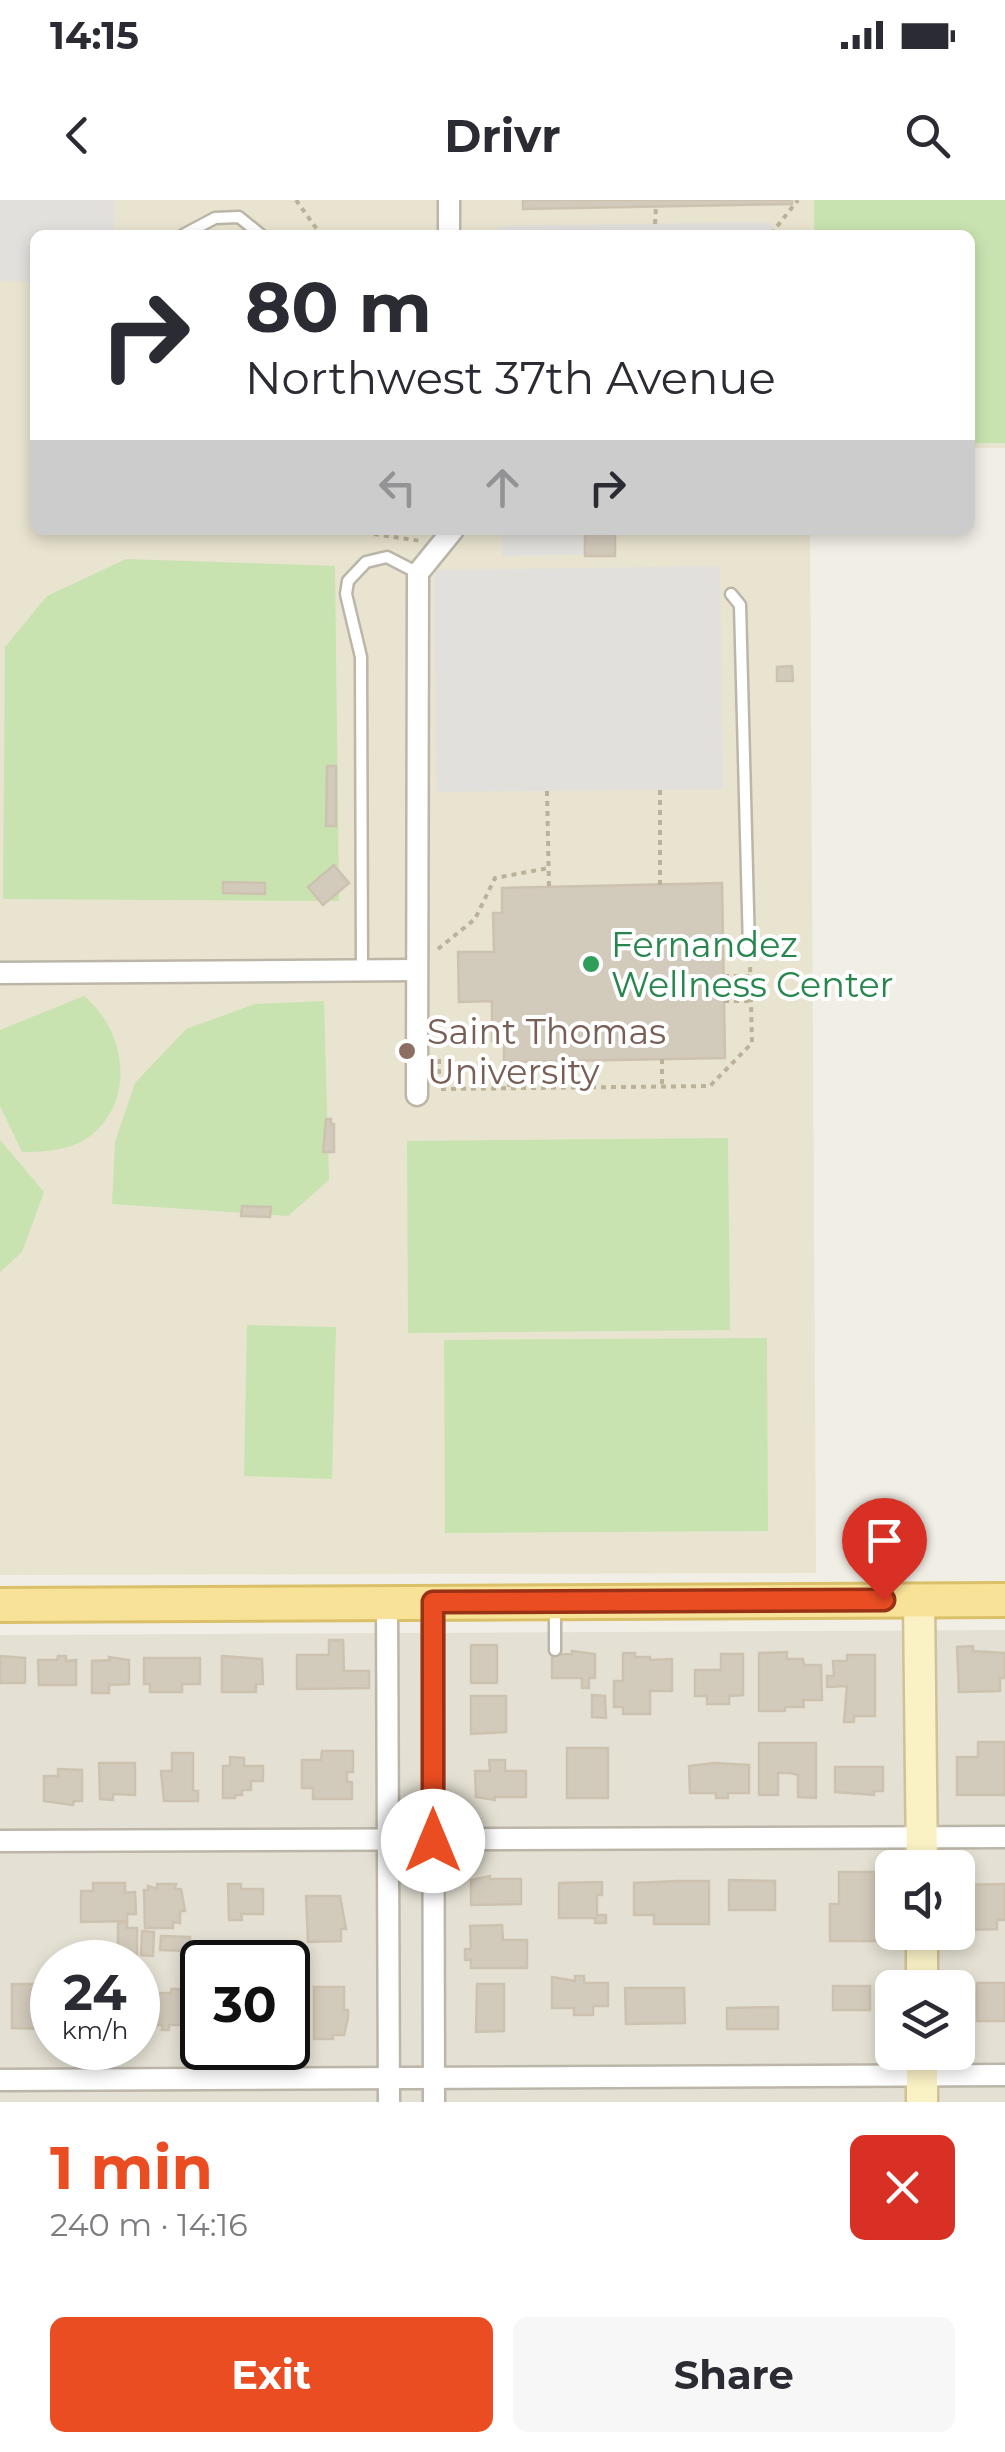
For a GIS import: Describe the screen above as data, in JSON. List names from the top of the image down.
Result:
{
  "places": ["Fernandez Wellness Center", "Saint Thomas University"],
  "page": {
    "status": "14:15",
    "header": "Drivr",
    "turn": ["80 m", "Northwest 37th Avenue"],
    "speed": "24 km/h",
    "limit": "30",
    "heading": ["1 min", "240 m · 14:16"],
    "buttons": ["Exit", "Share"]
  }
}
